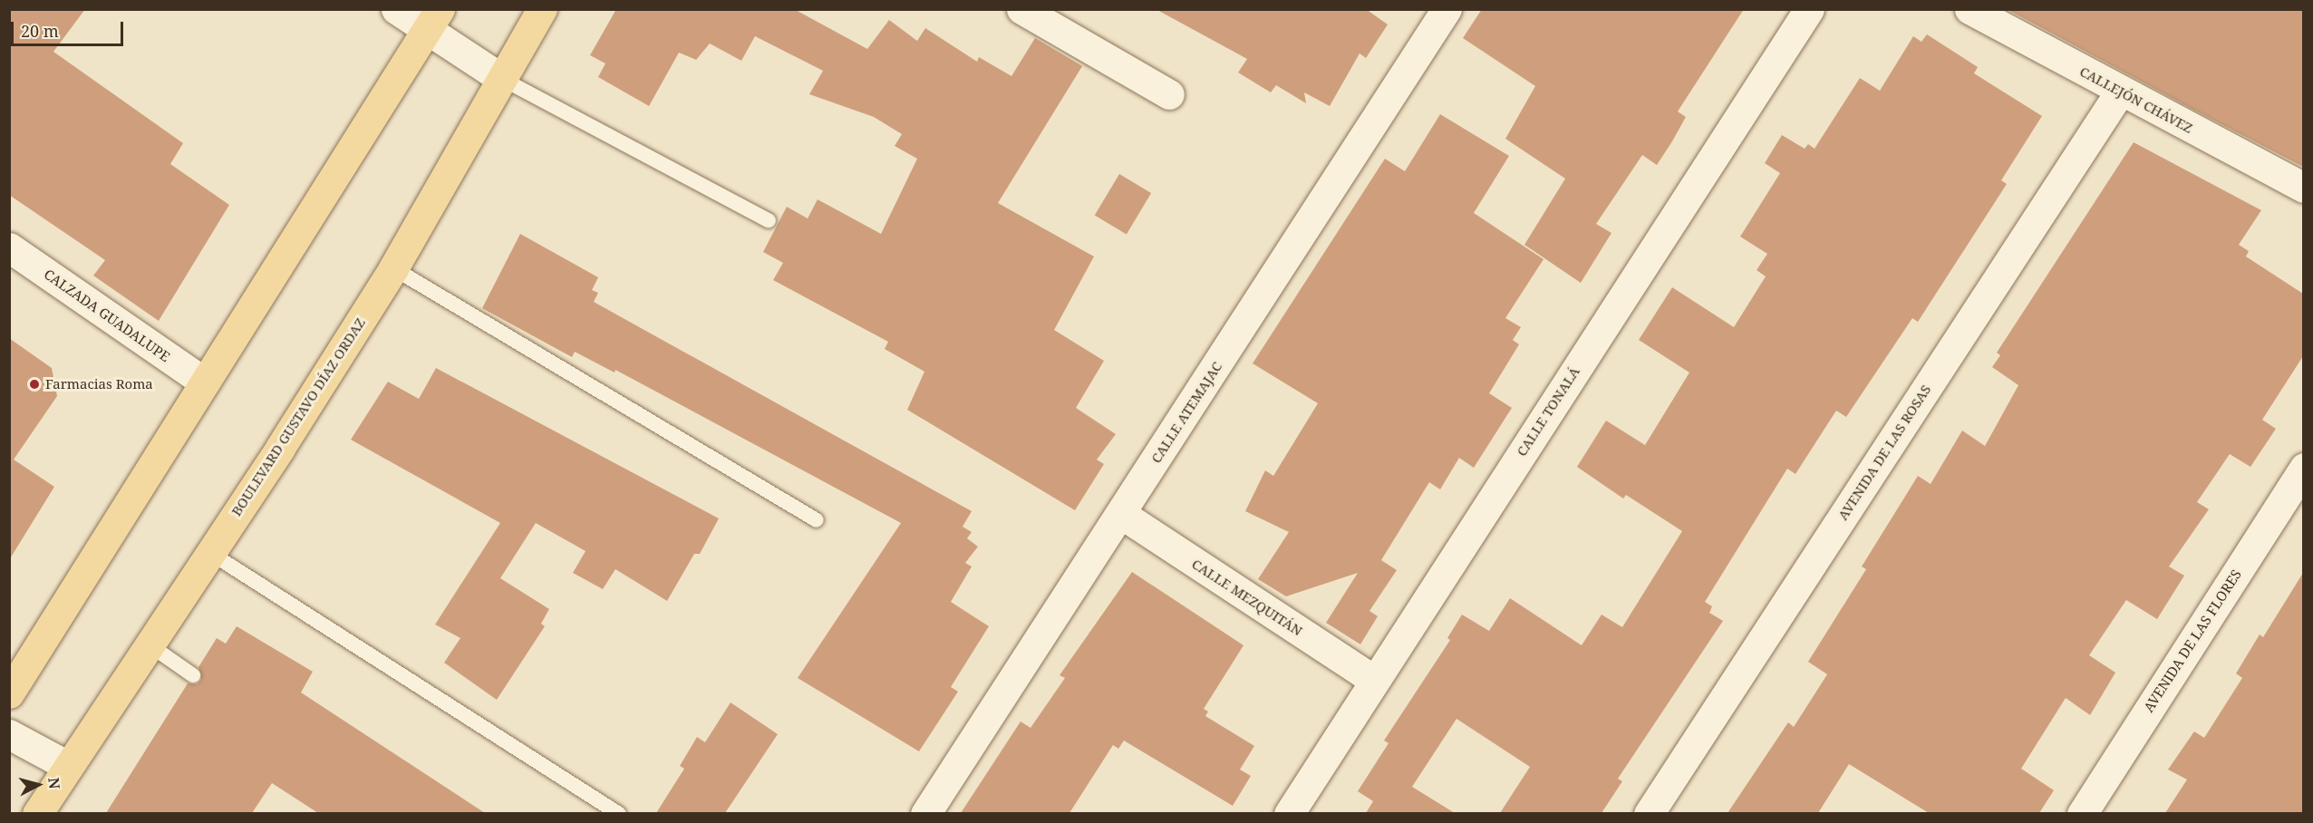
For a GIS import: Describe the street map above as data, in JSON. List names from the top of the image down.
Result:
{
  "streets": {
    "main road": ["BOULEVARD GUSTAVO DÍAZ ORDAZ"],
    "street": [
      "CALLEJÓN CHÁVEZ",
      "CALZADA GUADALUPE",
      "CALLE TONALÁ",
      "CALLE ATEMAJAC",
      "AVENIDA DE LAS ROSAS",
      "CALLE MEZQUITÁN",
      "AVENIDA DE LAS FLORES"
    ]
  },
  "crossings": [
    ["CALLEJÓN CHÁVEZ", "AVENIDA DE LAS ROSAS"],
    ["CALLE TONALÁ", "CALLE MEZQUITÁN"],
    ["CALLE ATEMAJAC", "CALLE MEZQUITÁN"]
  ],
  "places": ["Farmacias Roma"],
  "scale_bar": "20 m",
  "north": "right"
}
